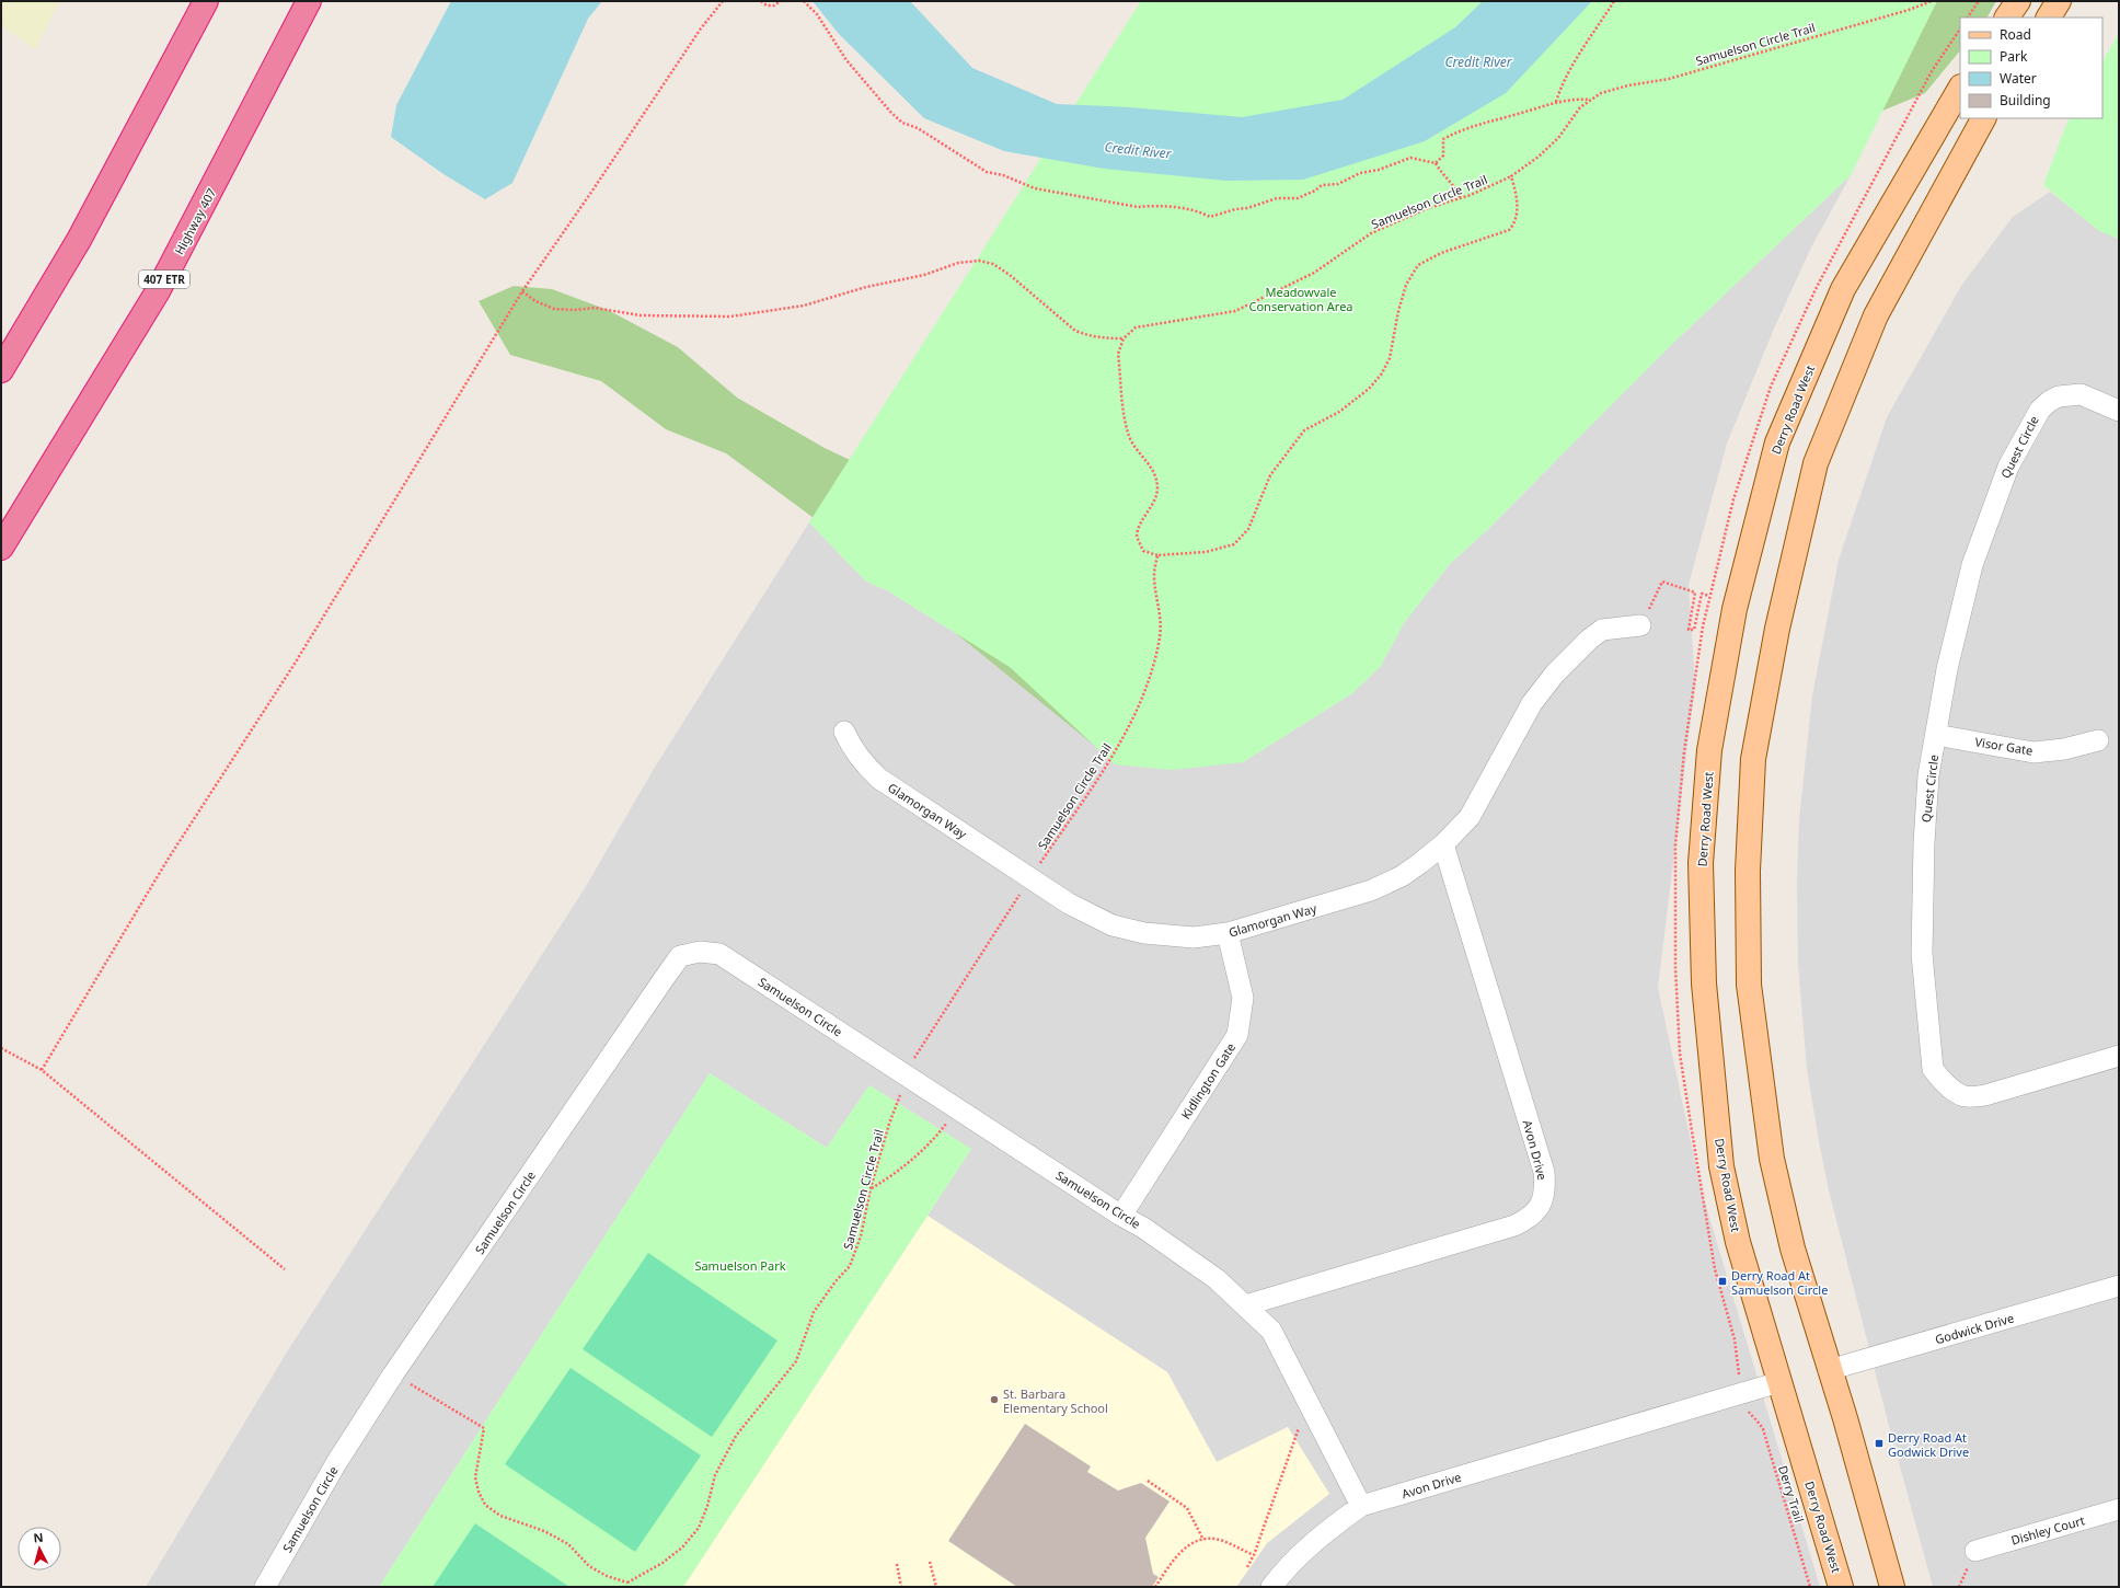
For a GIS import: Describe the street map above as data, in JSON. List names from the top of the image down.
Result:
{
  "streets": {
    "highway": ["Highway 407", "407 ETR"],
    "main road": ["Derry Road West"],
    "street": [
      "Quest Circle",
      "Visor Gate",
      "Glamorgan Way",
      "Samuelson Circle",
      "Kidlington Gate",
      "Avon Drive",
      "Godwick Drive",
      "Dishley Court"
    ],
    "path": ["Samuelson Circle Trail", "Derry Trail"]
  },
  "crossings": [
    ["Derry Road West", "Avon Drive"],
    ["Quest Circle", "Visor Gate"],
    ["Glamorgan Way", "Kidlington Gate"],
    ["Glamorgan Way", "Avon Drive"],
    ["Samuelson Circle", "Kidlington Gate"],
    ["Samuelson Circle", "Avon Drive"]
  ],
  "water": ["Credit River"],
  "parks": ["Meadowvale Conservation Area", "Samuelson Park"],
  "places": {
    "transit": ["Derry Road At Samuelson Circle", "Derry Road At Godwick Drive"],
    "other": ["St. Barbara Elementary School"]
  },
  "legend": [
    "Road",
    "Park",
    "Water",
    "Building"
  ],
  "north": "top"
}
